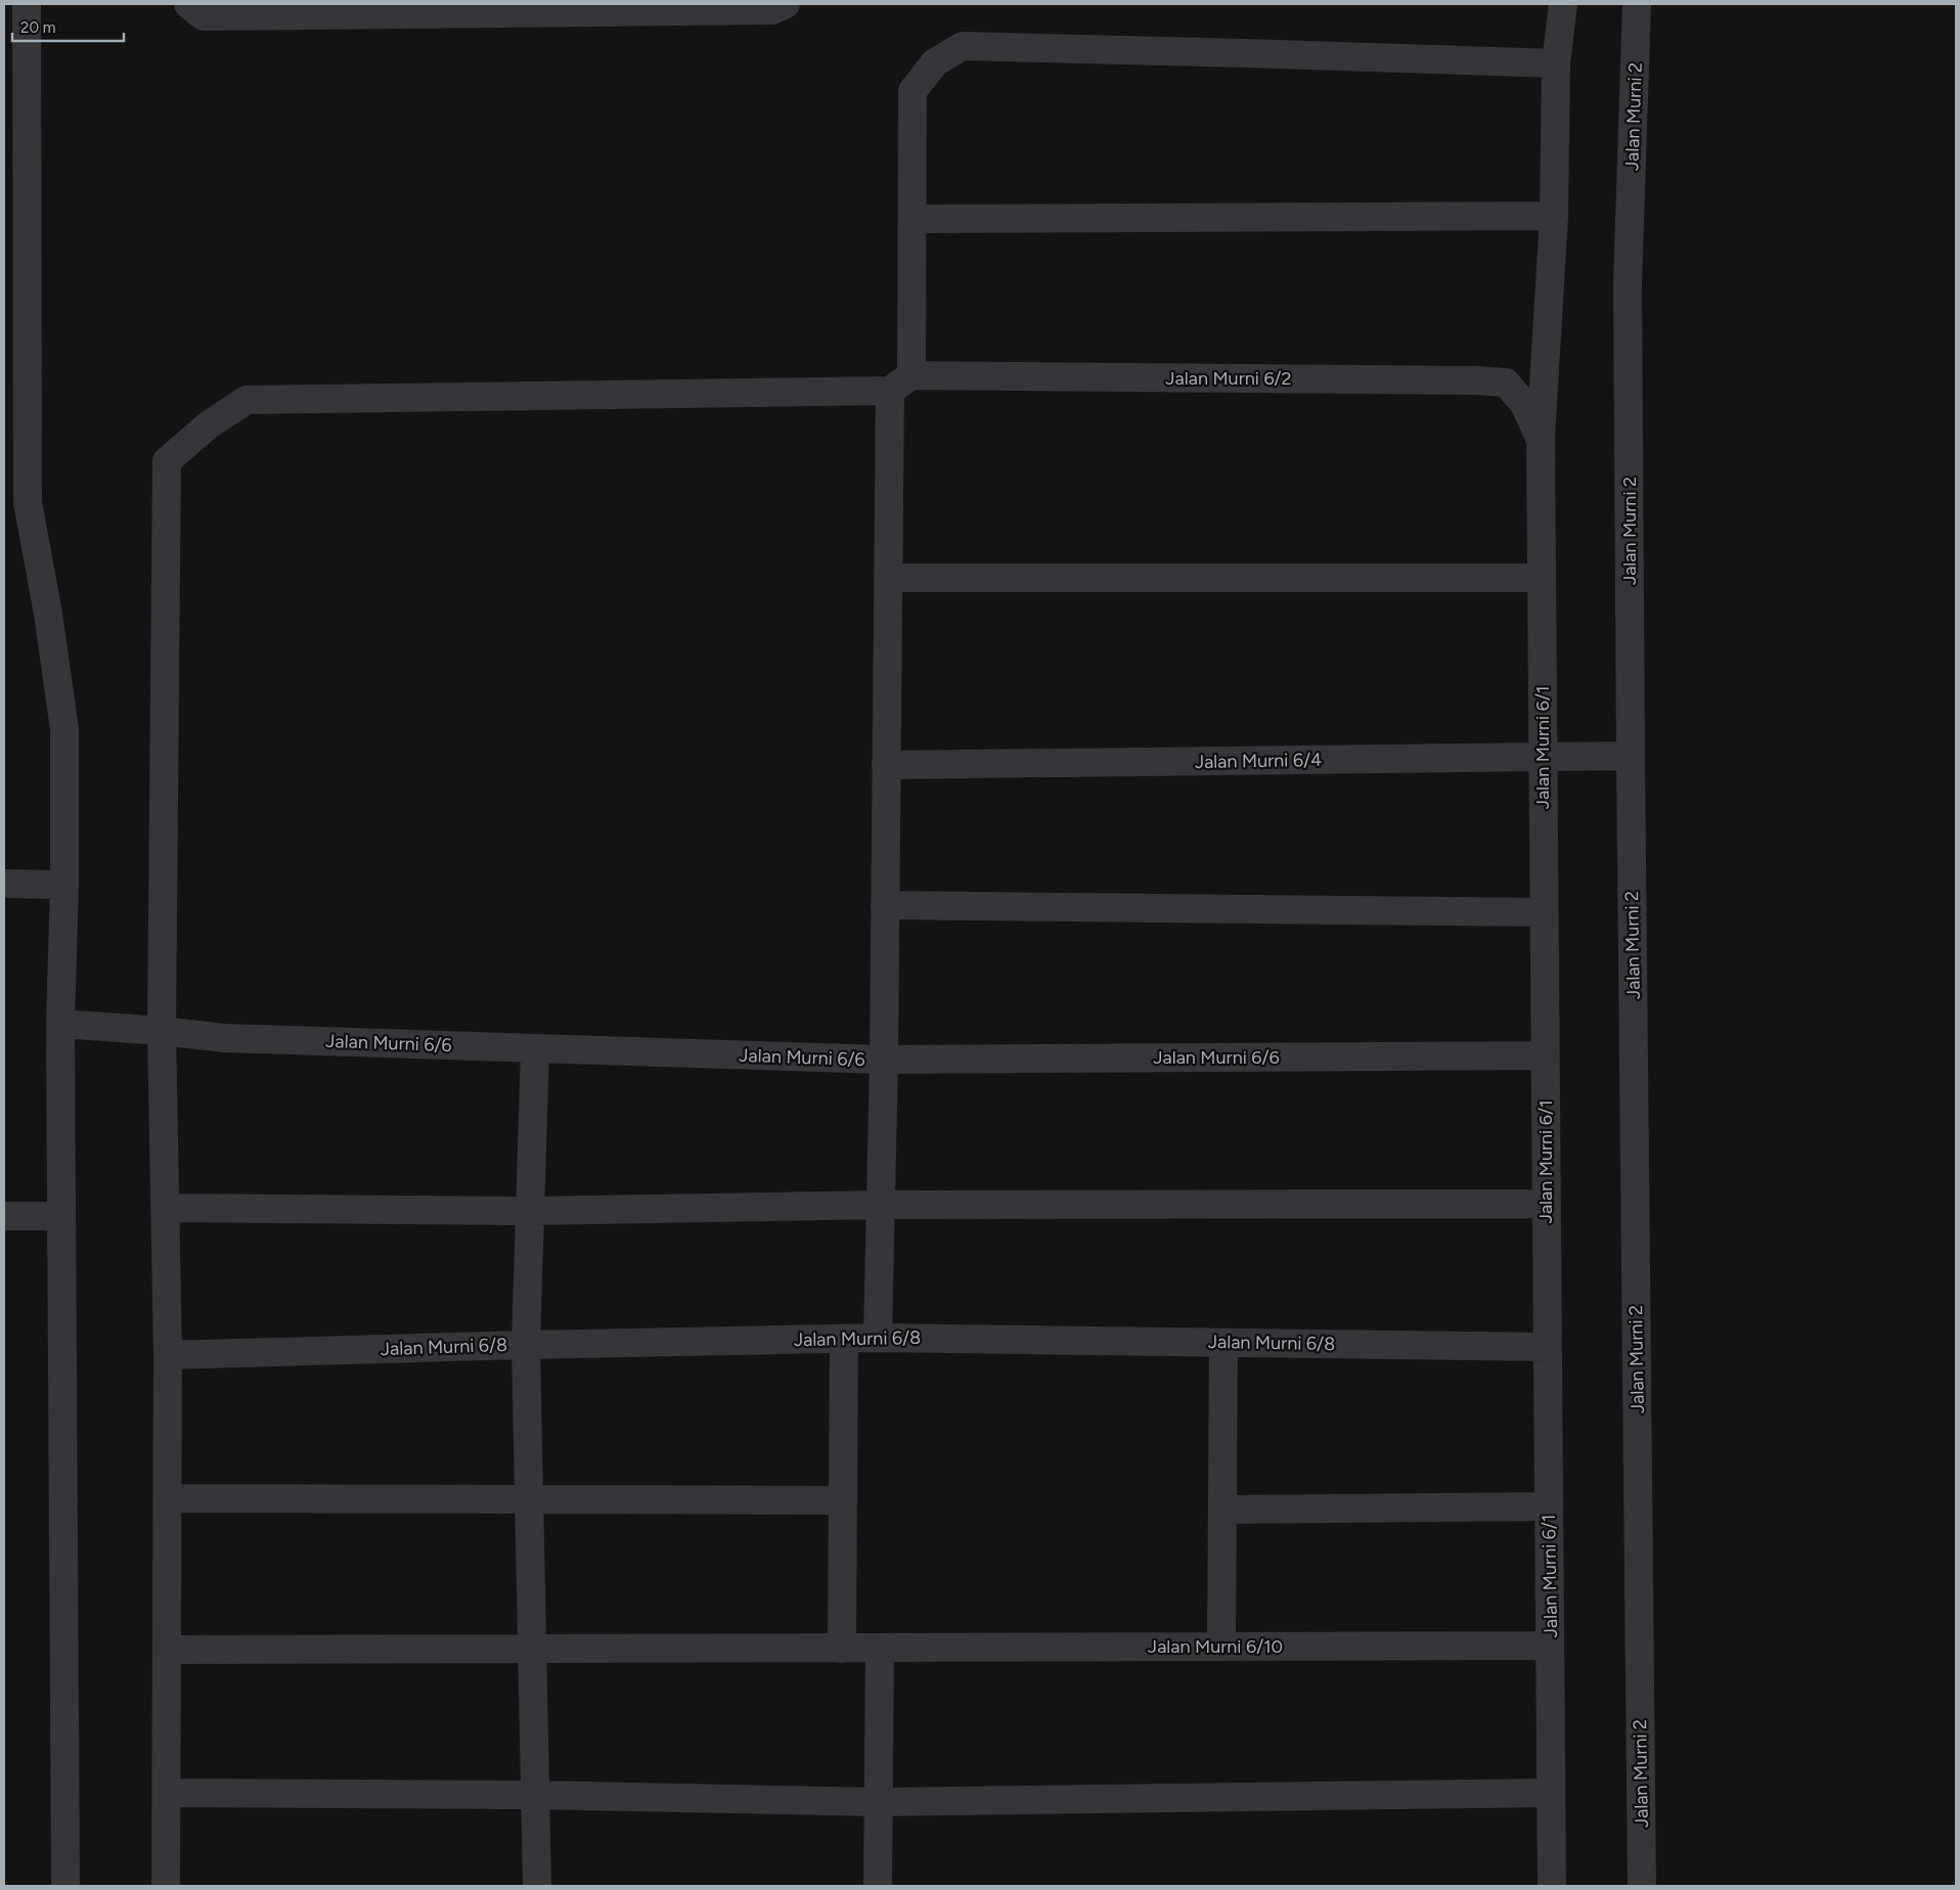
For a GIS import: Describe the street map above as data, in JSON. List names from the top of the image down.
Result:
{
  "streets": {
    "street": [
      "Jalan Murni 2",
      "Jalan Murni 6/2",
      "Jalan Murni 6/1",
      "Jalan Murni 6/4",
      "Jalan Murni 6/6",
      "Jalan Murni 6/8",
      "Jalan Murni 6/10"
    ]
  },
  "crossings": [
    ["Jalan Murni 2", "Jalan Murni 6/4"],
    ["Jalan Murni 6/2", "Jalan Murni 6/1"],
    ["Jalan Murni 6/2", "Jalan Murni 6/6"],
    ["Jalan Murni 6/1", "Jalan Murni 6/4"],
    ["Jalan Murni 6/1", "Jalan Murni 6/6"],
    ["Jalan Murni 6/1", "Jalan Murni 6/8"],
    ["Jalan Murni 6/1", "Jalan Murni 6/10"]
  ],
  "scale_bar": "20 m"
}
